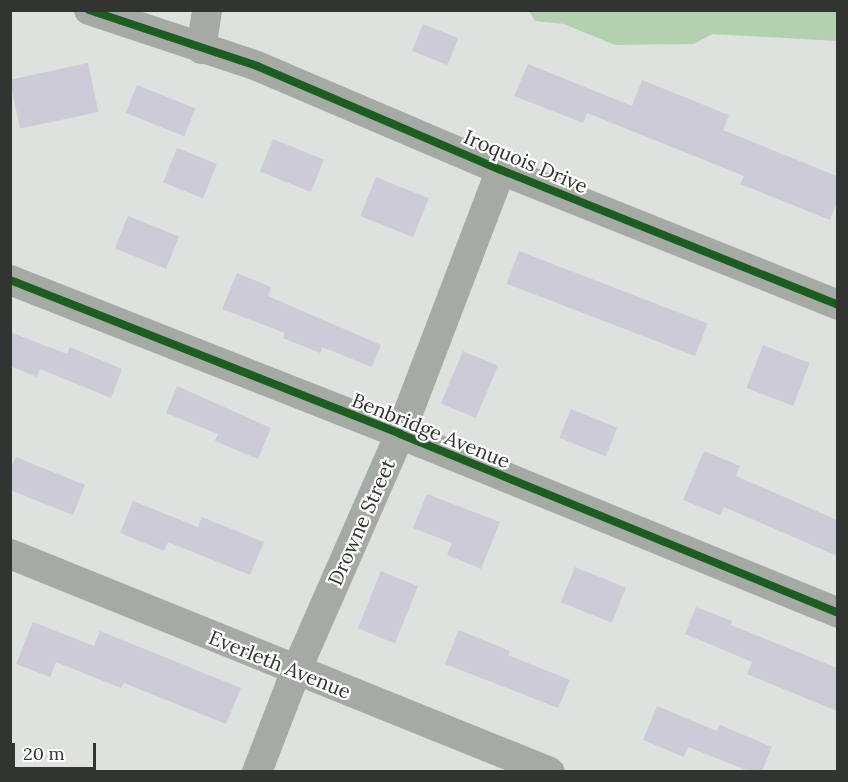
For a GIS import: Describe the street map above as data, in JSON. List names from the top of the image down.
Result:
{
  "streets": {
    "street": [
      "Iroquois Drive",
      "Benbridge Avenue",
      "Drowne Street",
      "Everleth Avenue"
    ]
  },
  "crossings": [
    ["Iroquois Drive", "Drowne Street"],
    ["Benbridge Avenue", "Drowne Street"],
    ["Drowne Street", "Everleth Avenue"]
  ],
  "scale_bar": "20 m"
}
